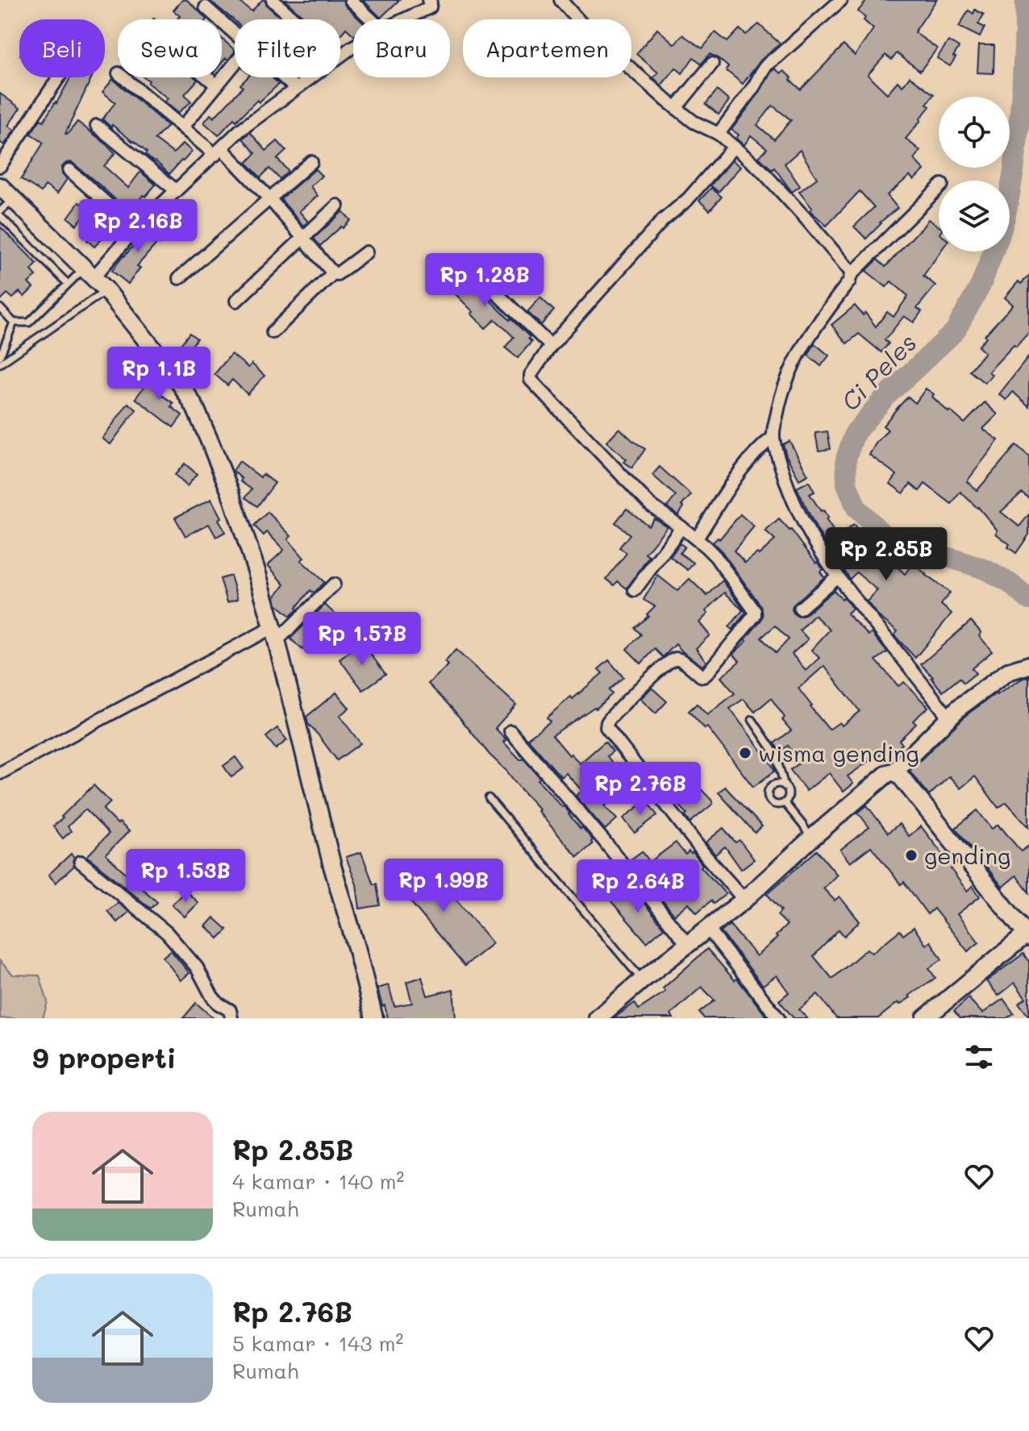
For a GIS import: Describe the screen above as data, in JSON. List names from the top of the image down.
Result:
{
  "water": ["Ci Peles"],
  "places": ["wisma gending", "gending"],
  "page": {
    "chip": [
      "Beli",
      "Sewa",
      "Filter",
      "Baru",
      "Apartemen"
    ],
    "price": [
      "Rp 2.16B",
      "Rp 1.28B",
      "Rp 1.1B",
      "Rp 2.85B",
      "Rp 1.57B",
      "Rp 2.76B",
      "Rp 1.53B",
      "Rp 1.99B",
      "Rp 2.64B"
    ],
    "heading": "9 properti",
    "list": [
      {
        "name": "Rp 2.85B",
        "note": "4 kamar · 140 m² · Rumah"
      },
      {
        "name": "Rp 2.76B",
        "note": "5 kamar · 143 m² · Rumah"
      }
    ]
  }
}
